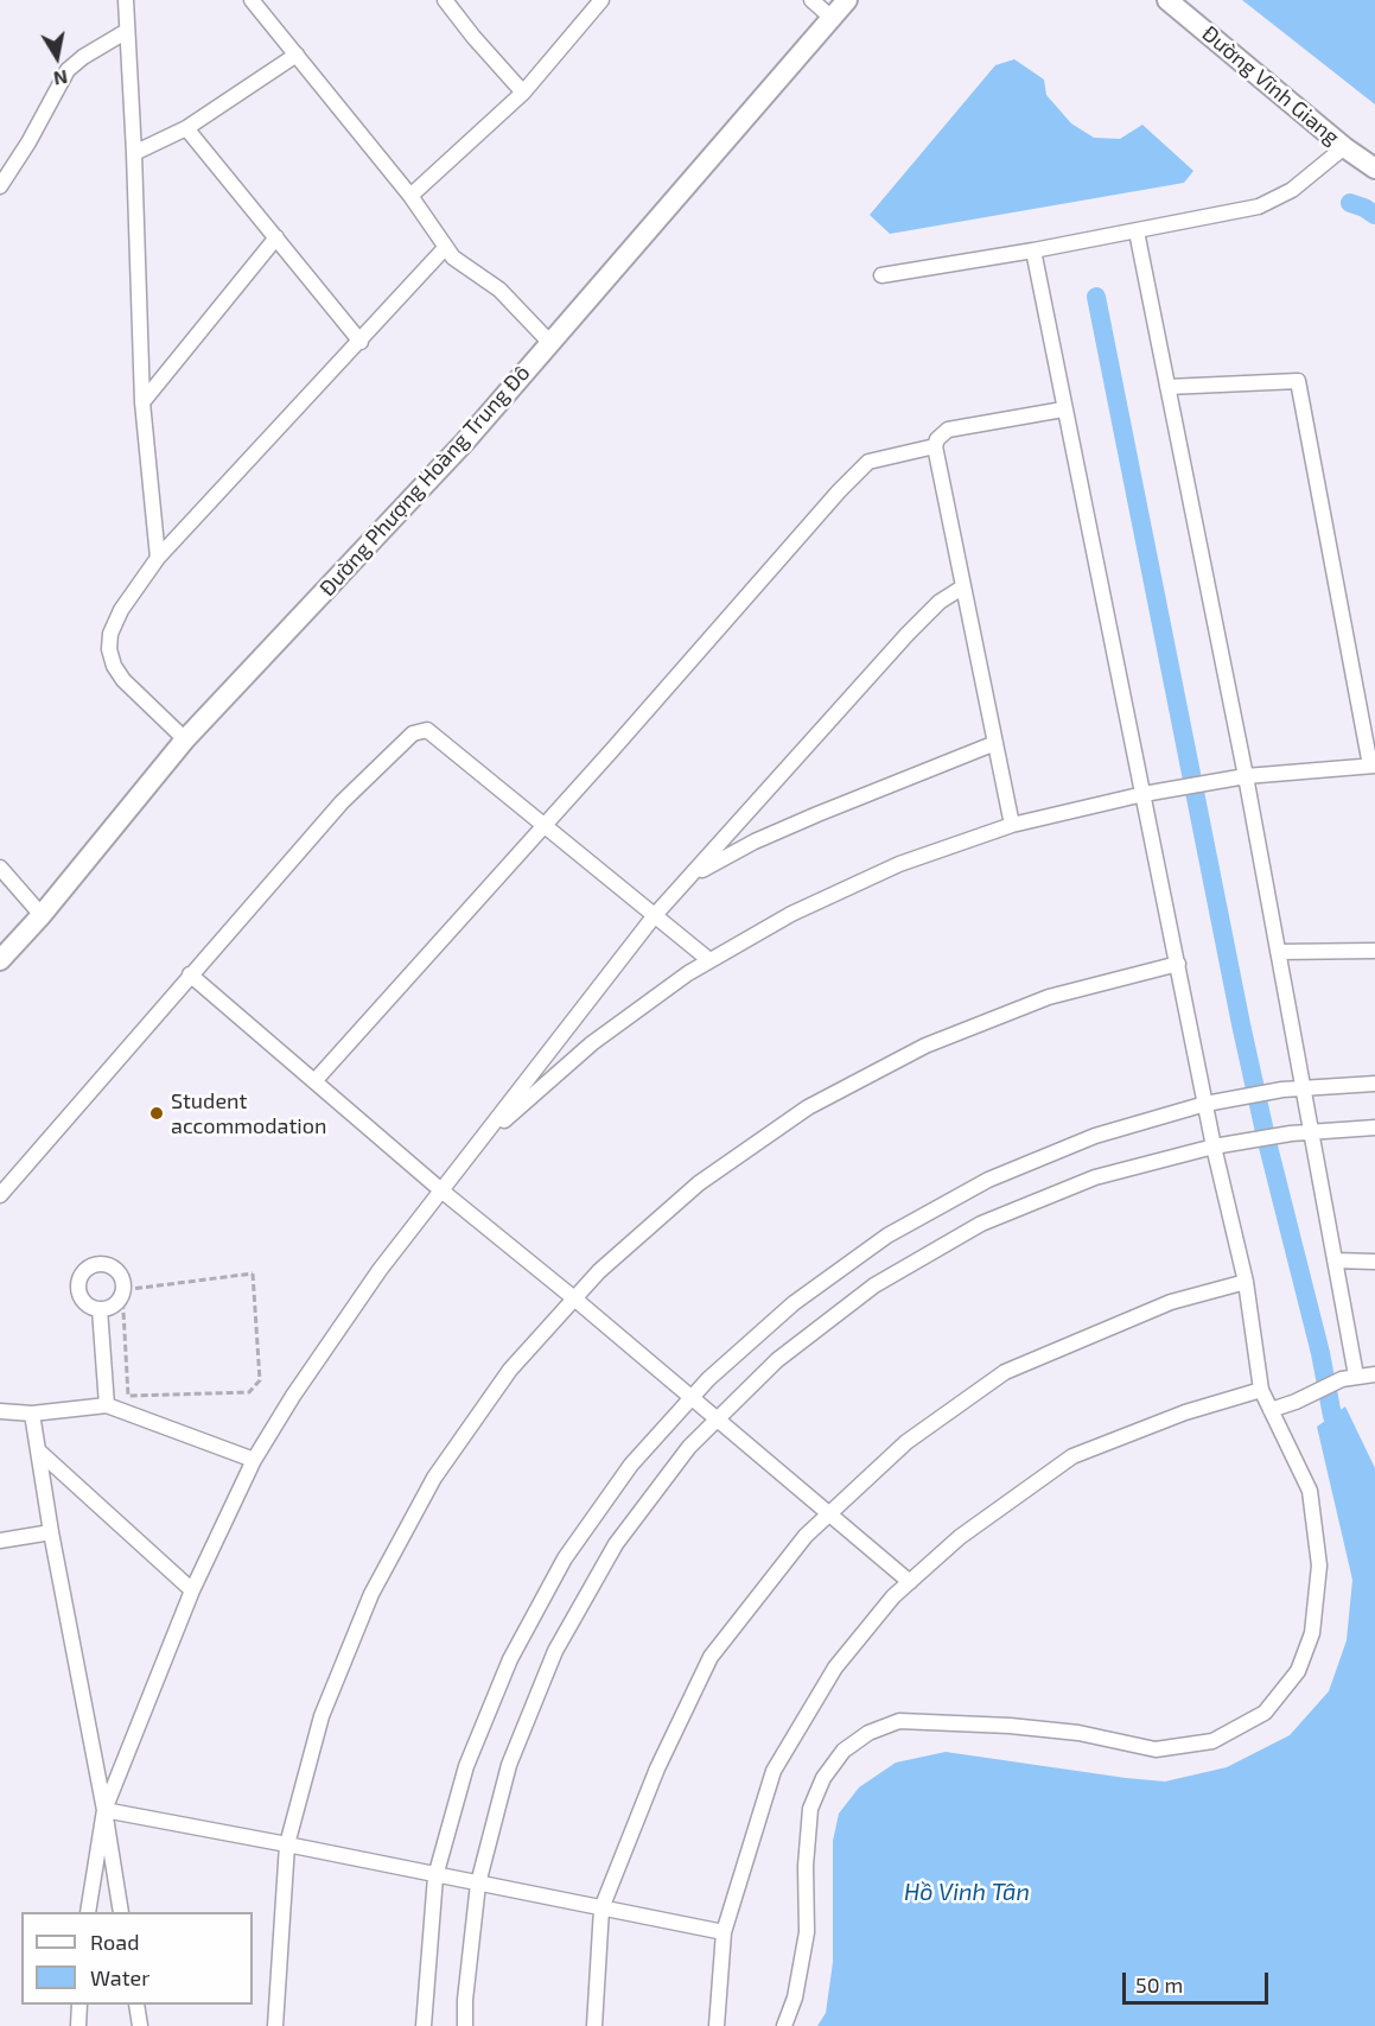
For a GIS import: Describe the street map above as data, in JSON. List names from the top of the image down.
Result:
{
  "streets": {
    "street": ["Đường Vĩnh Giang", "Đường Phượng Hoàng Trung Đô"]
  },
  "water": ["Hồ Vinh Tân"],
  "places": ["Student accommodation"],
  "legend": ["Road", "Water"],
  "scale_bar": "50 m",
  "north": "bottom"
}
